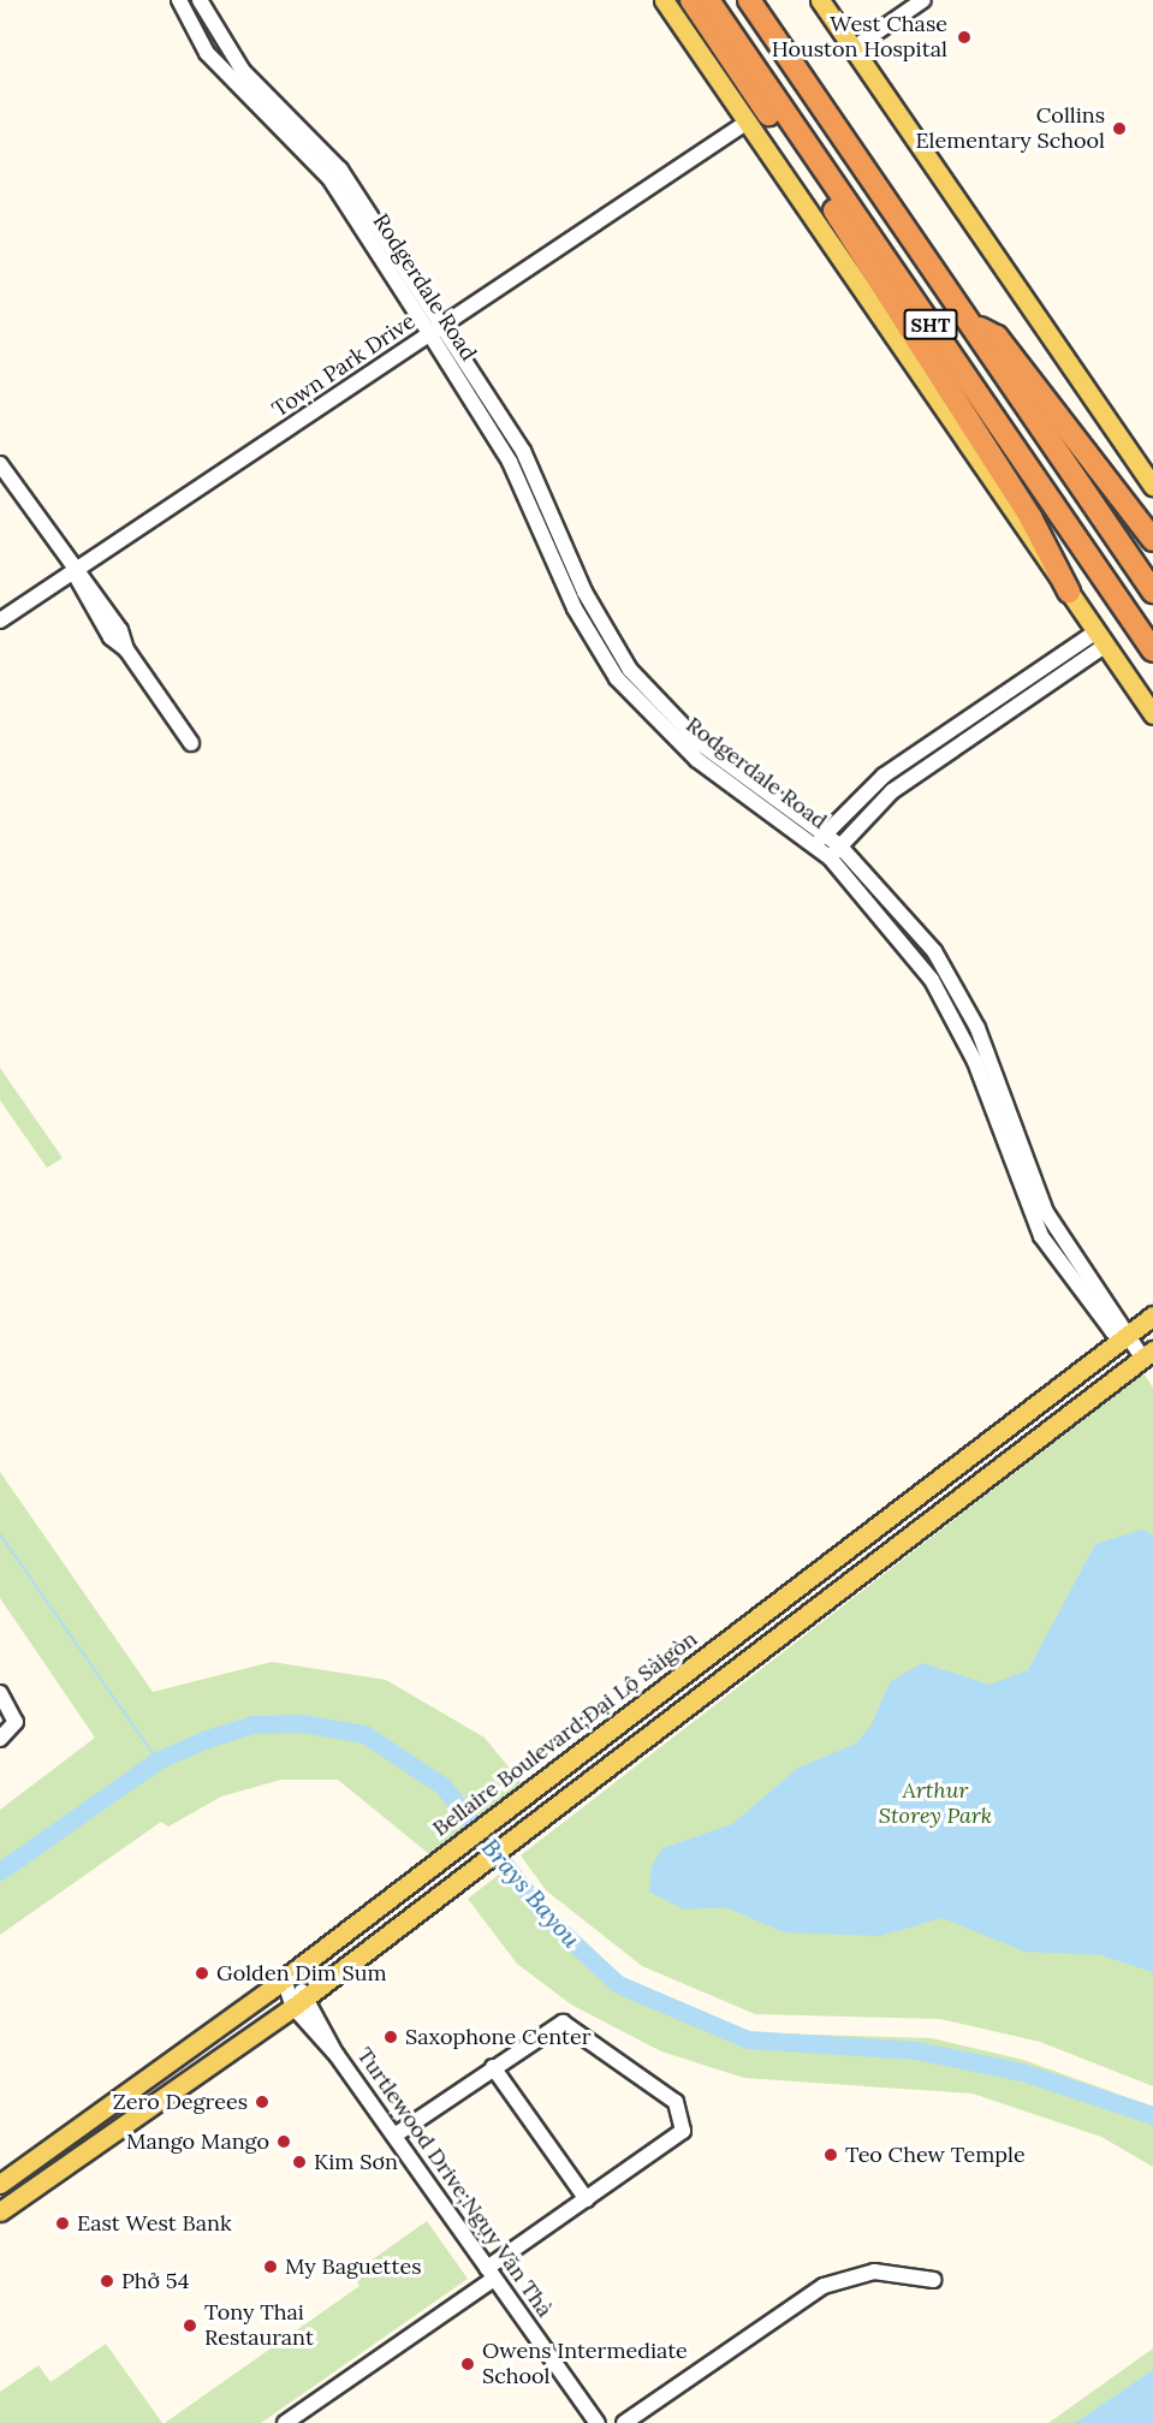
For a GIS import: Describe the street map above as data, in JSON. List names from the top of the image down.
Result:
{
  "streets": {
    "highway": ["SHT"],
    "main road": ["Bellaire Boulevard;Đại Lộ Sàigòn"],
    "street": ["Rodgerdale Road", "Town Park Drive", "Turtlewood Drive;Ngụy Văn Thà"]
  },
  "crossings": [
    ["Rodgerdale Road", "Town Park Drive"],
    ["Rodgerdale Road", "Bellaire Boulevard;Đại Lộ Sàigòn"],
    ["Bellaire Boulevard;Đại Lộ Sàigòn", "Turtlewood Drive;Ngụy Văn Thà"]
  ],
  "water": ["Brays Bayou"],
  "parks": ["Arthur Storey Park"],
  "places": [
    "West Chase Houston Hospital",
    "Collins Elementary School",
    "Golden Dim Sum",
    "Saxophone Center",
    "Zero Degrees",
    "Mango Mango",
    "Teo Chew Temple",
    "Kim Sơn",
    "East West Bank",
    "My Baguettes",
    "Phở 54",
    "Tony Thai Restaurant",
    "Owens Intermediate School"
  ]
}
